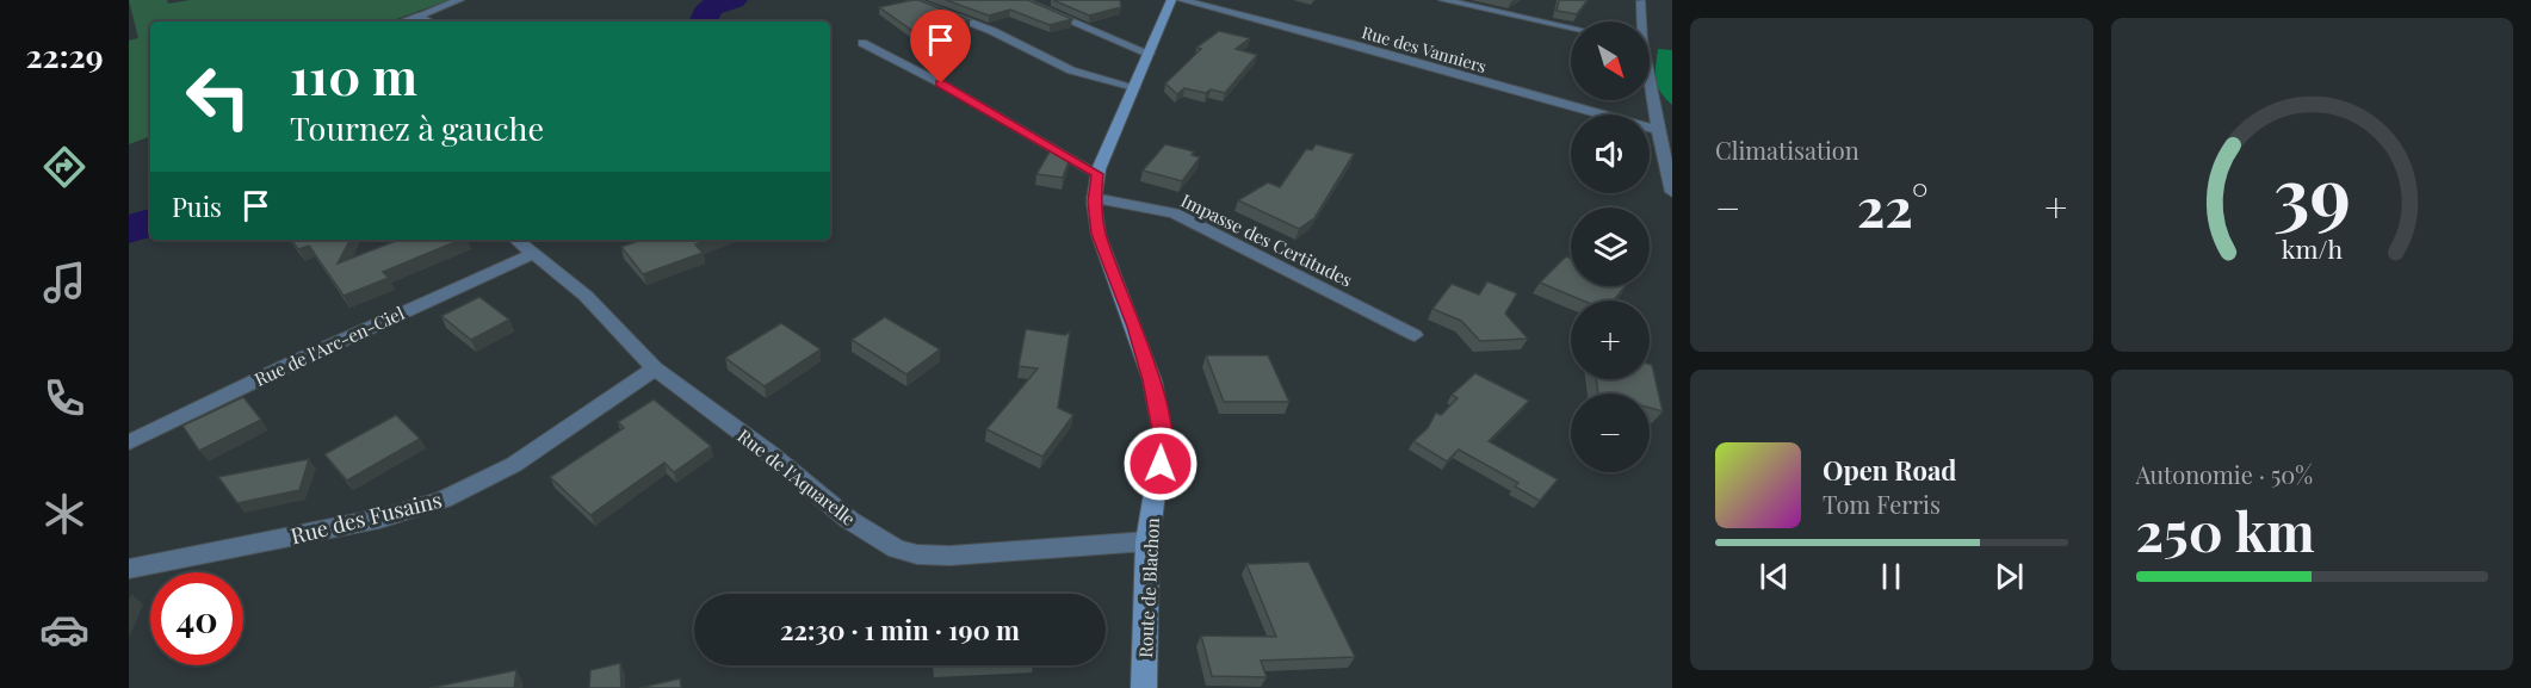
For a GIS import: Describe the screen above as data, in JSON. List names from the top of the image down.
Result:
{
  "streets": {
    "street": [
      "Rue des Vanniers",
      "Impasse des Certitudes",
      "Rue de l'Arc-en-Ciel",
      "Rue de l'Aquarelle",
      "Rue des Fusains",
      "Route de Blachon"
    ]
  },
  "crossings": [
    ["Impasse des Certitudes", "Route de Blachon"],
    ["Rue de l'Arc-en-Ciel", "Rue de l'Aquarelle"],
    ["Rue de l'Aquarelle", "Rue des Fusains"],
    ["Rue de l'Aquarelle", "Route de Blachon"]
  ],
  "north": "bottom right",
  "page": {
    "tabs": "22:29",
    "tile": [
      "Climatisation",
      ["Autonomie · 50%", "250 km"]
    ],
    "map_buttons": ["+", "−"],
    "turn": ["110 m", "Tournez à gauche"],
    "then": "Puis",
    "heat": ["−", "22°", "+"],
    "song": ["Open Road", "Tom Ferris"],
    "limit": "40",
    "trip": "22:30 · 1 min · 190 m",
    "gauge": ["39", "km/h"]
  }
}
